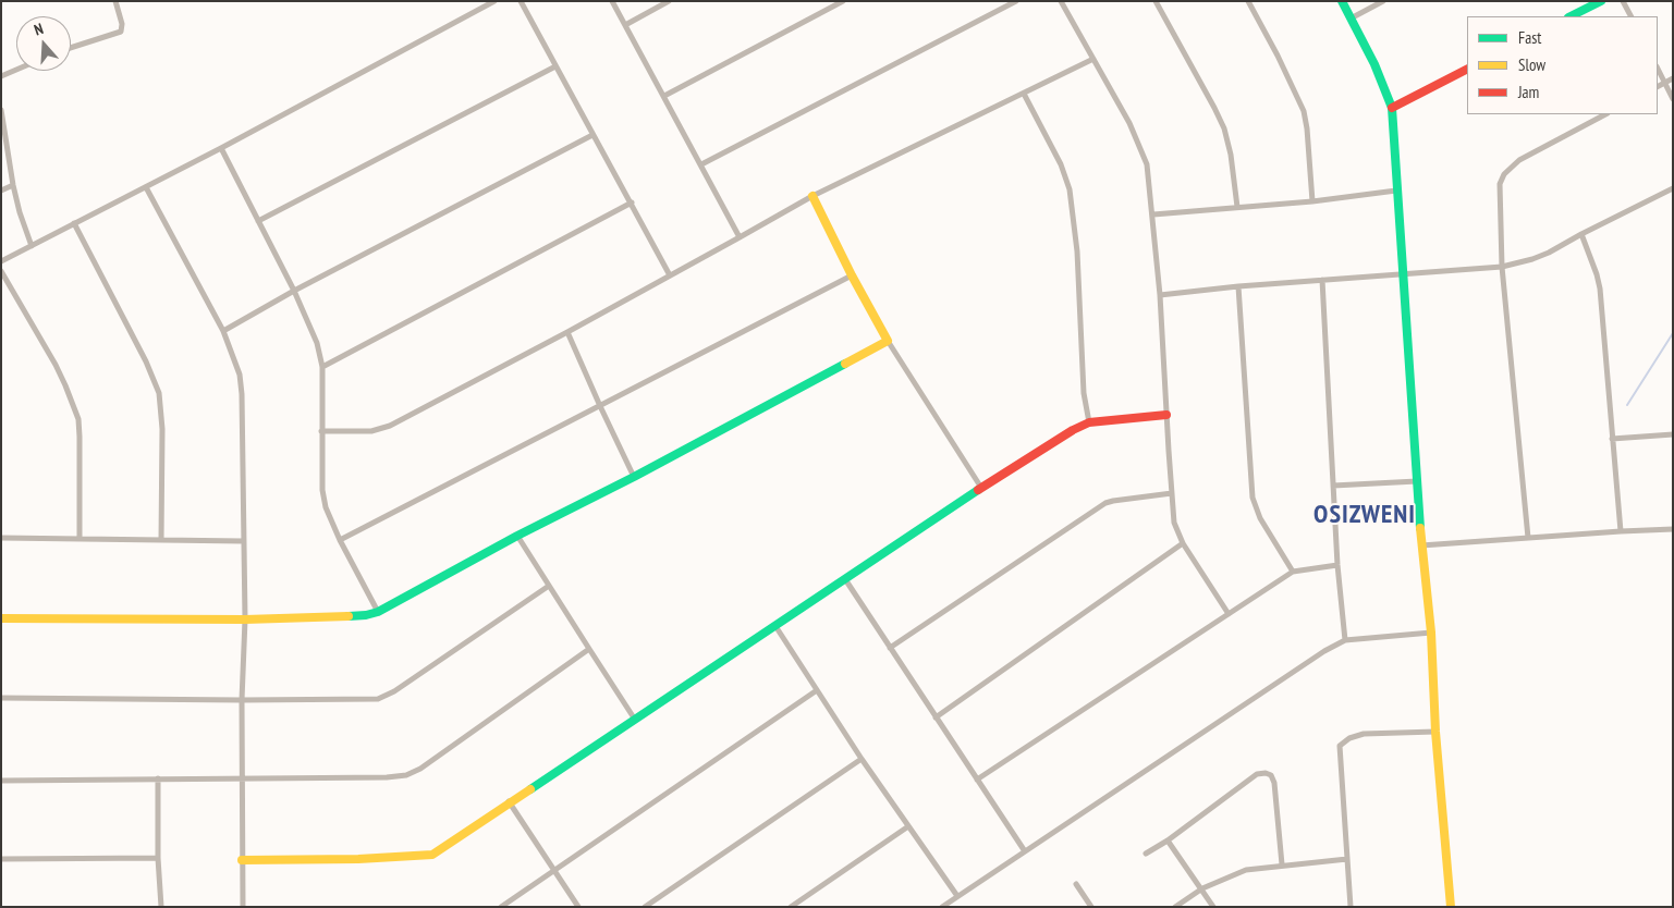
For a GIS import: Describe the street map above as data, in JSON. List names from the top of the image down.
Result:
{
  "districts": ["OSIZWENI"],
  "legend": ["Fast", "Slow", "Jam"],
  "north": "top"
}
